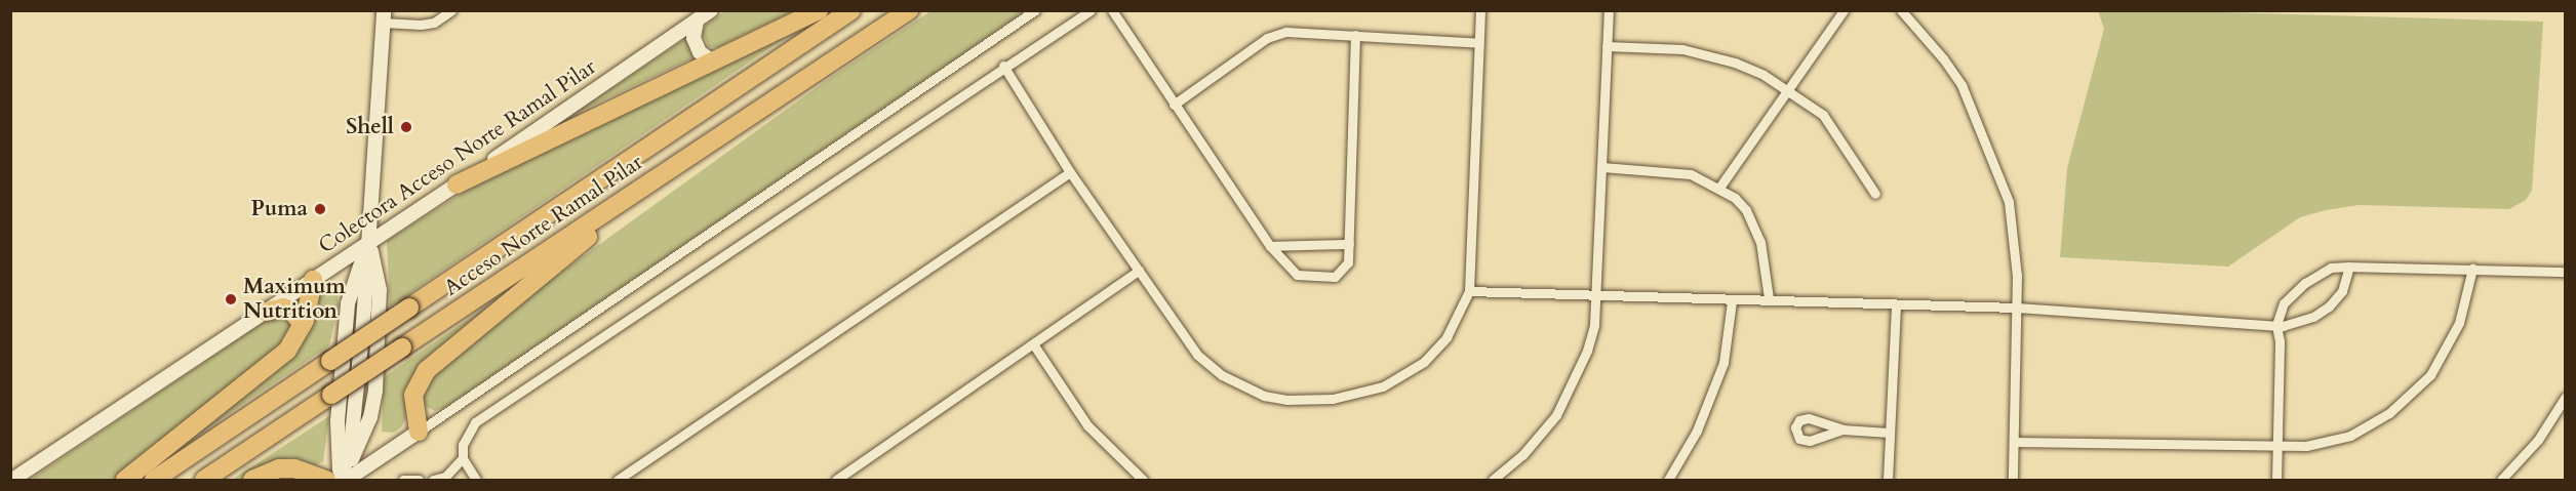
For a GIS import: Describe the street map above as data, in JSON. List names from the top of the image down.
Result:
{
  "streets": {
    "highway": ["Acceso Norte Ramal Pilar"],
    "street": ["Colectora Acceso Norte Ramal Pilar"]
  },
  "places": ["Shell", "Puma", "Maximum Nutrition"]
}
